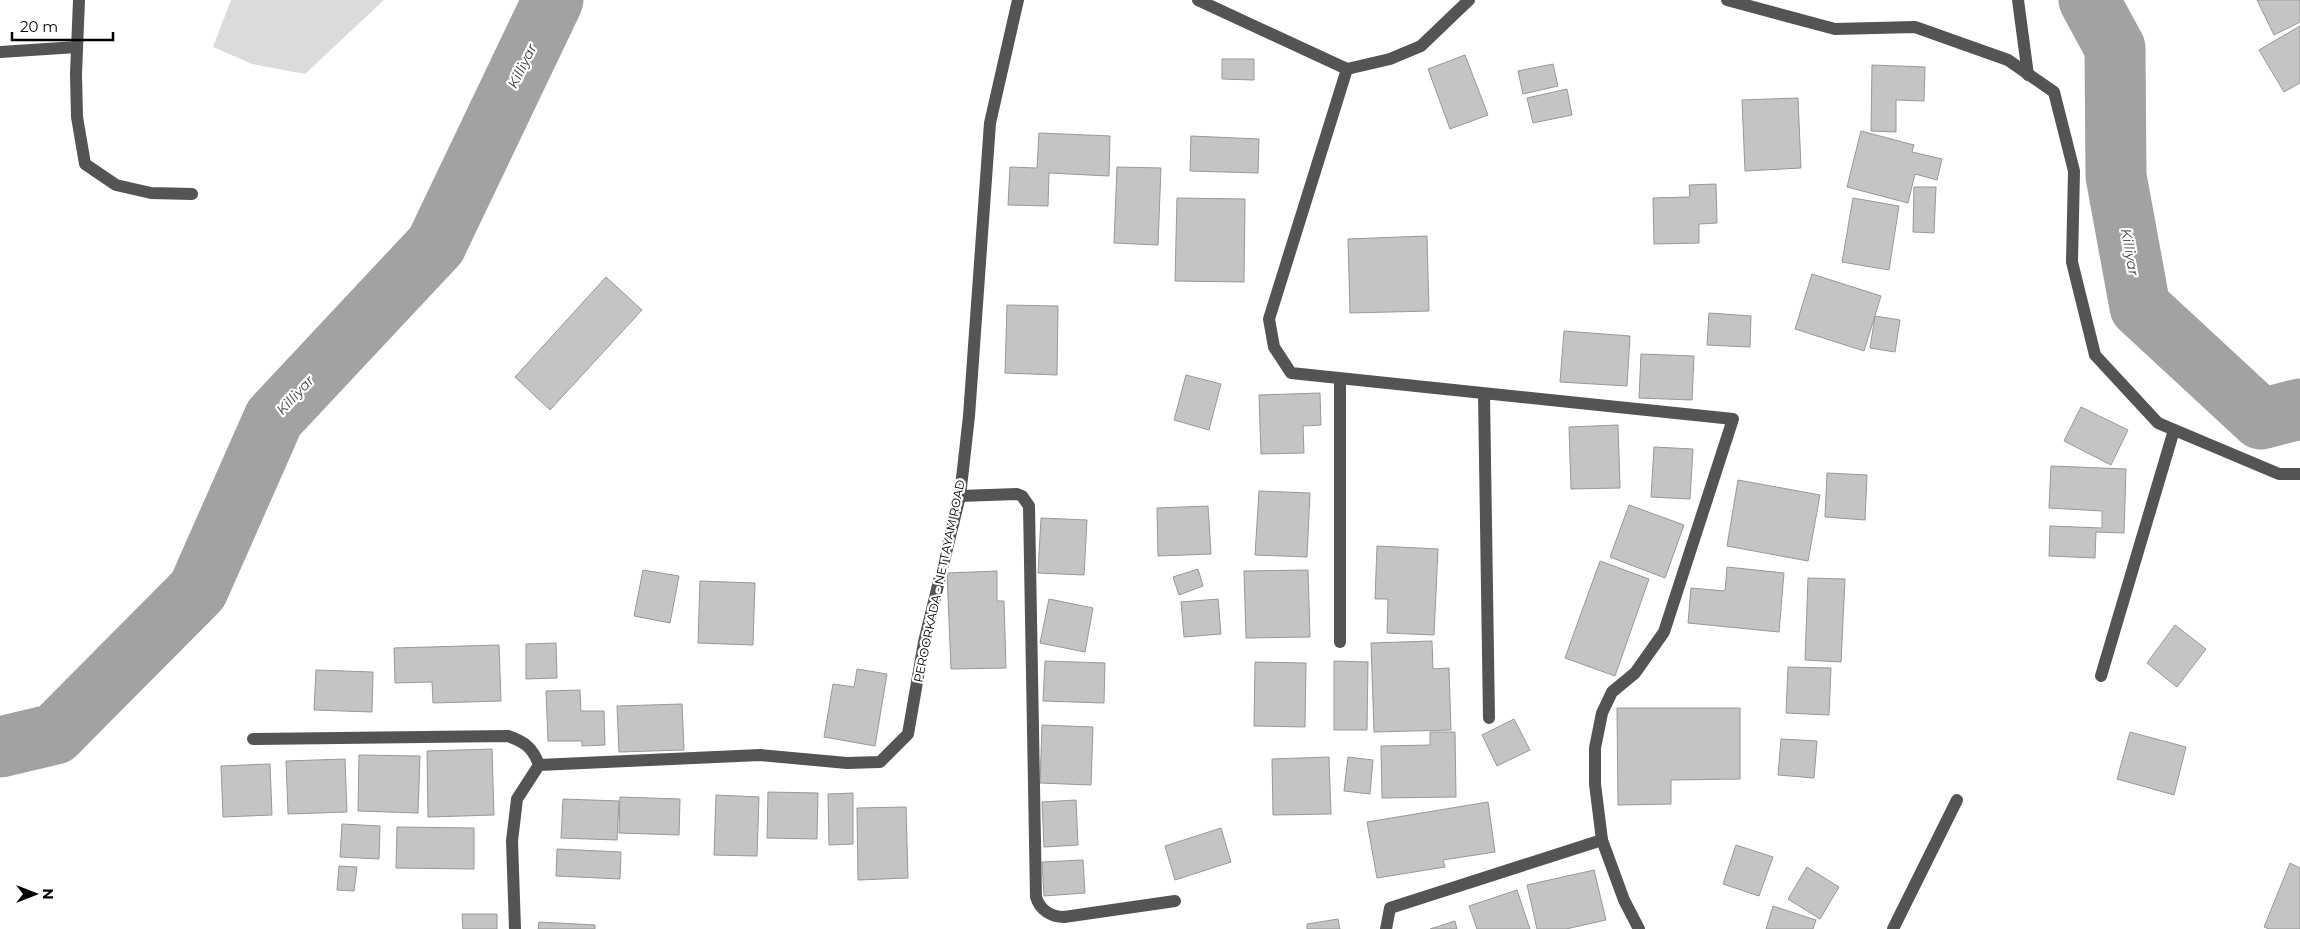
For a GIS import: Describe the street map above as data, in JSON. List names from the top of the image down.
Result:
{
  "streets": {
    "street": ["PEROORKADA - NETTAYAM ROAD"]
  },
  "water": ["Killiyar"],
  "scale_bar": "20 m",
  "north": "right"
}
